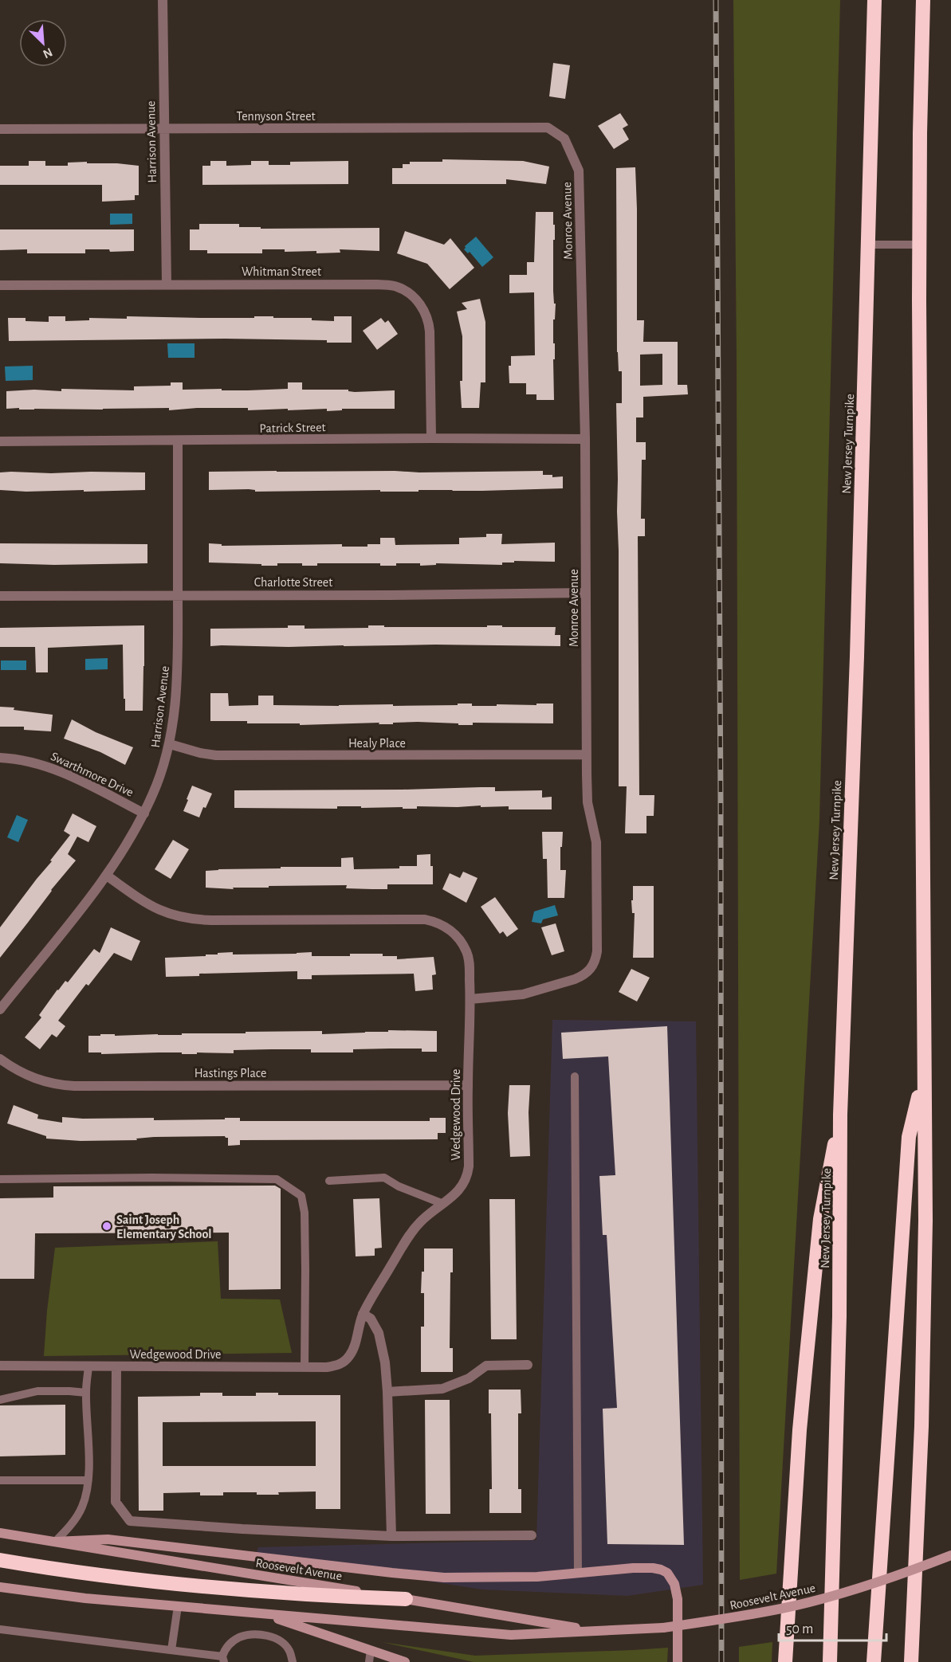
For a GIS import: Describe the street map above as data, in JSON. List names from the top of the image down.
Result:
{
  "streets": {
    "highway": ["New Jersey Turnpike"],
    "main road": ["Roosevelt Avenue"],
    "street": [
      "Tennyson Street",
      "Harrison Avenue",
      "Monroe Avenue",
      "Whitman Street",
      "Patrick Street",
      "Charlotte Street",
      "Healy Place",
      "Swarthmore Drive",
      "Hastings Place",
      "Wedgewood Drive"
    ]
  },
  "crossings": [
    ["Tennyson Street", "Harrison Avenue"],
    ["Tennyson Street", "Monroe Avenue"],
    ["Harrison Avenue", "Whitman Street"],
    ["Harrison Avenue", "Patrick Street"],
    ["Harrison Avenue", "Charlotte Street"],
    ["Harrison Avenue", "Healy Place"],
    ["Harrison Avenue", "Swarthmore Drive"],
    ["Harrison Avenue", "Wedgewood Drive"],
    ["Monroe Avenue", "Patrick Street"],
    ["Monroe Avenue", "Charlotte Street"],
    ["Monroe Avenue", "Healy Place"],
    ["Monroe Avenue", "Wedgewood Drive"],
    ["Whitman Street", "Patrick Street"],
    ["Hastings Place", "Wedgewood Drive"]
  ],
  "places": ["Saint Joseph Elementary School"],
  "scale_bar": "50 m",
  "north": "bottom right"
}
